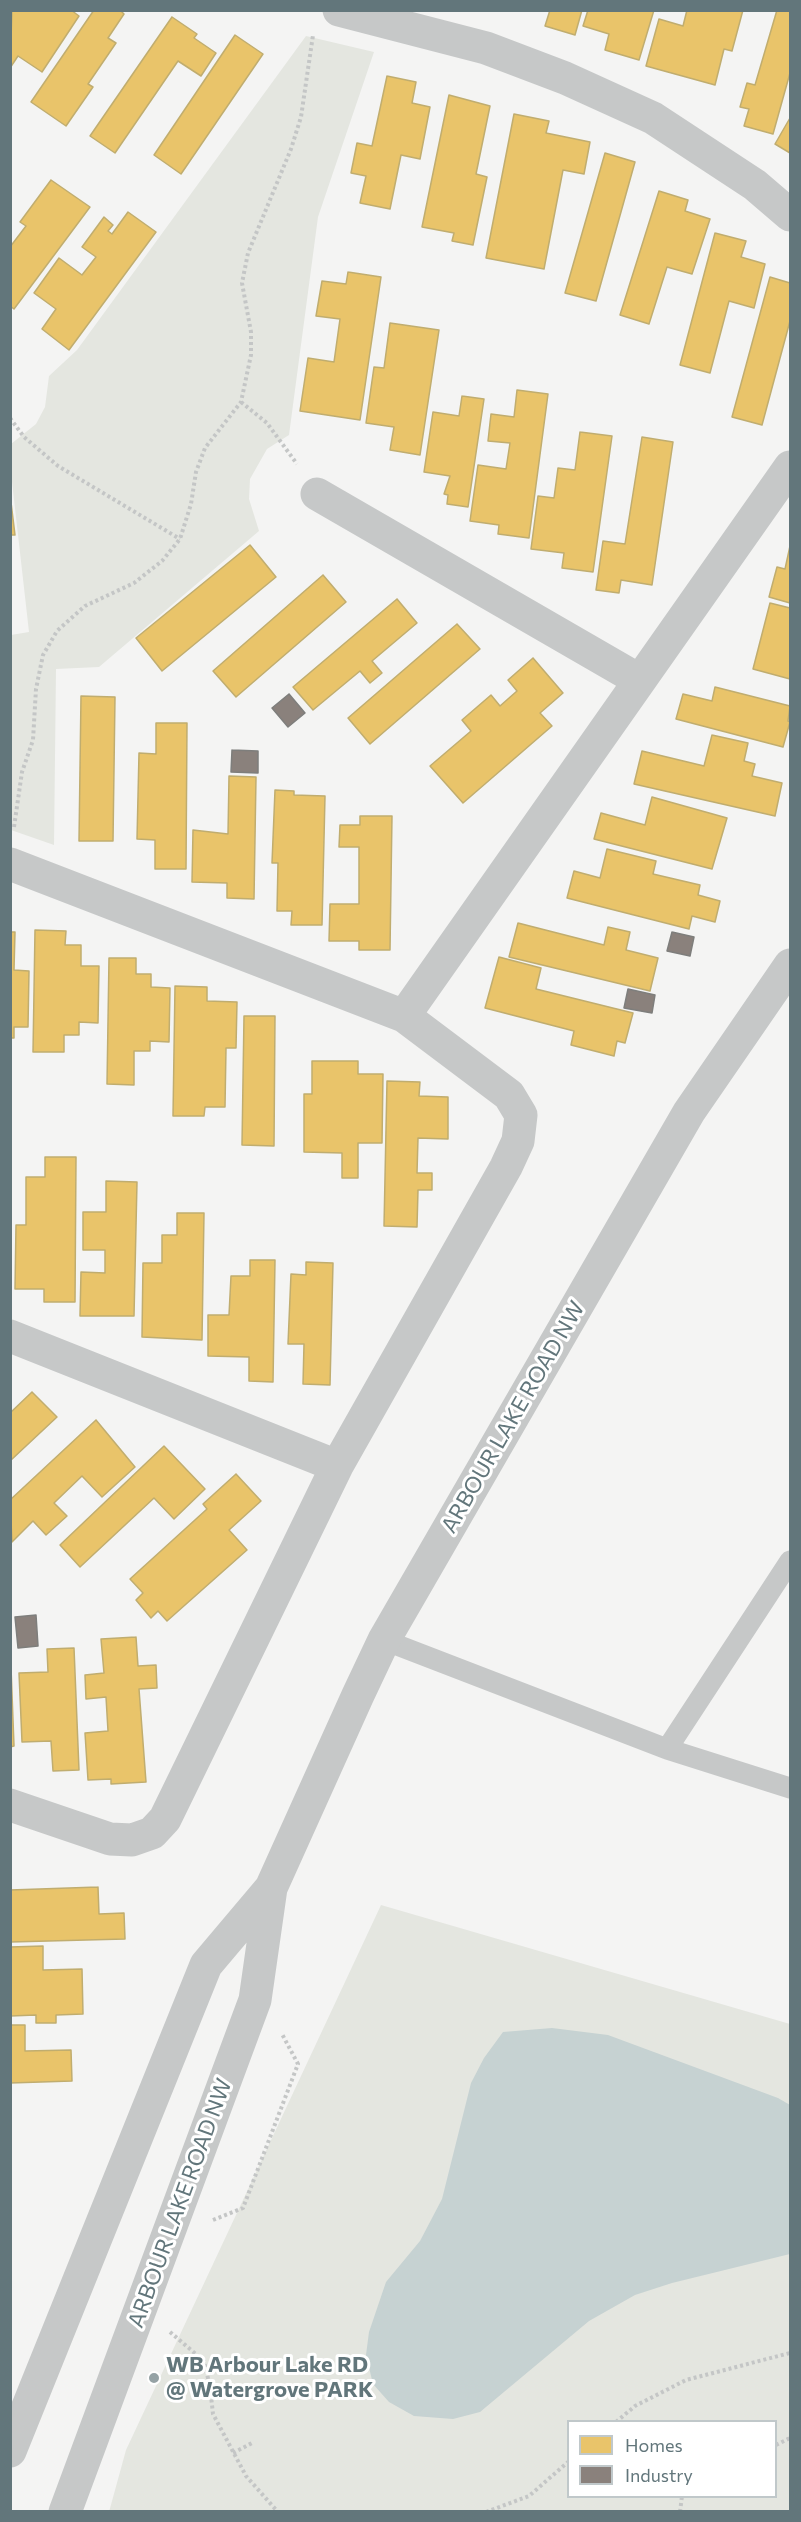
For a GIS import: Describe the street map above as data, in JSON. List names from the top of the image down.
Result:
{
  "streets": {
    "street": ["ARBOUR LAKE ROAD NW"]
  },
  "places": ["WB Arbour Lake RD @ Watergrove PARK"],
  "legend": ["Homes", "Industry"]
}
